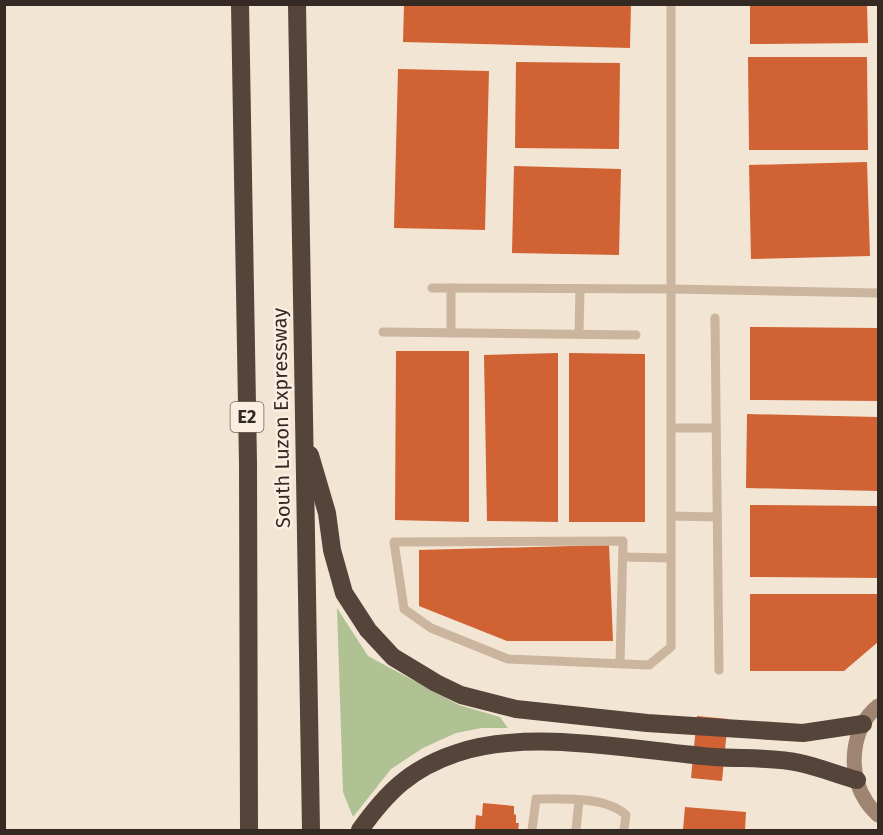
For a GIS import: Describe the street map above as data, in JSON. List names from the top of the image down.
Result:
{
  "streets": {
    "highway": ["E2", "South Luzon Expressway"]
  }
}
